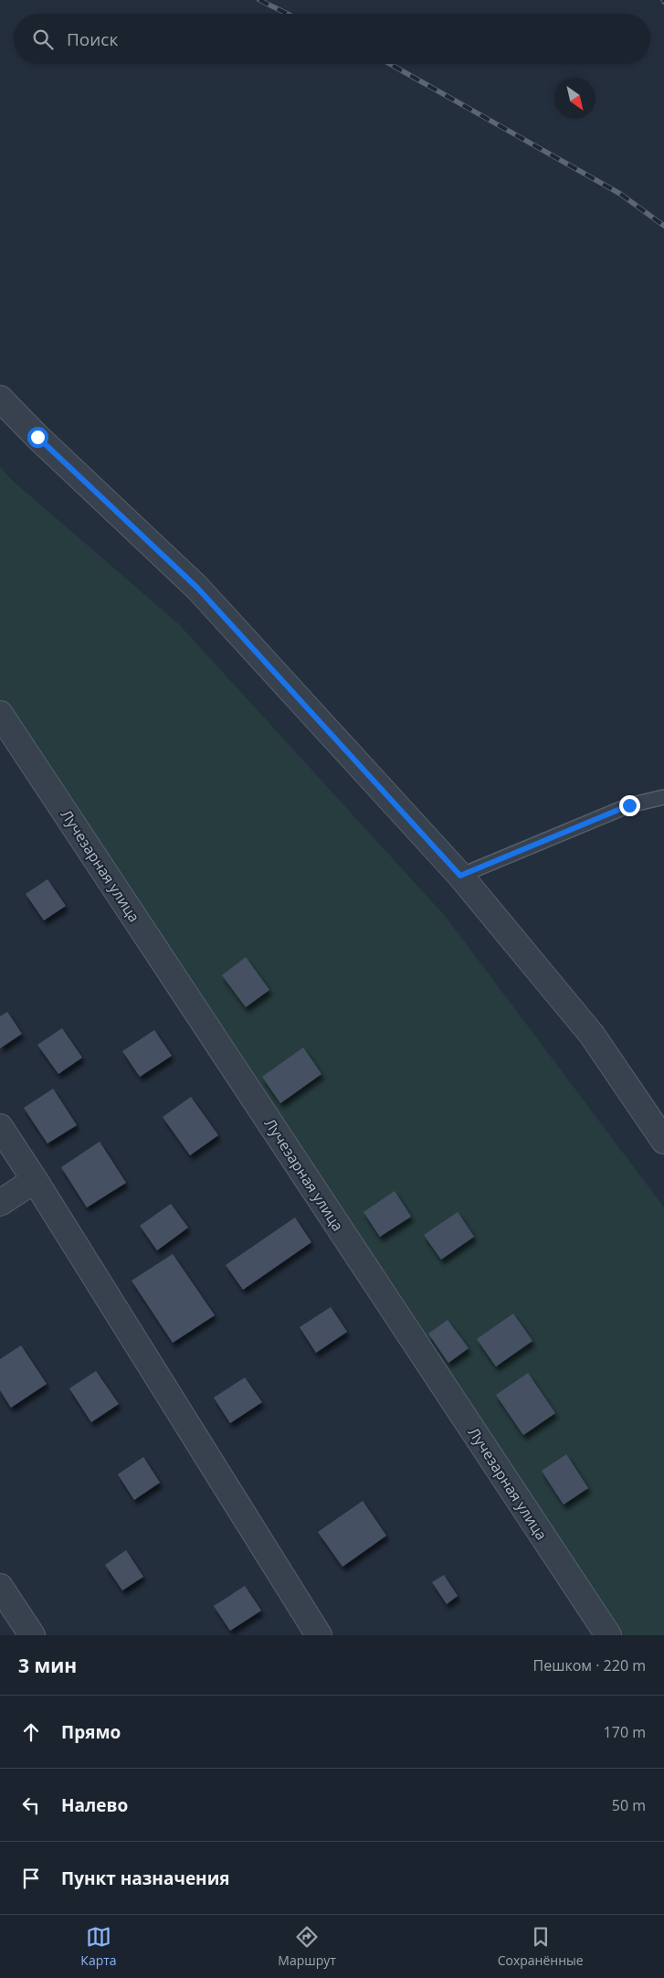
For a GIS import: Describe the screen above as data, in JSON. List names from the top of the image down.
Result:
{
  "streets": {
    "street": ["Лучезарная улица"]
  },
  "north": "bottom right",
  "page": {
    "search": "Поиск",
    "heading": ["3 мин", "Пешком · 220 m"],
    "list": [
      ["Прямо", "170 m"],
      ["Налево", "50 m"],
      "Пункт назначения"
    ],
    "nav": ["Карта", "Маршрут", "Сохранённые"]
  }
}
